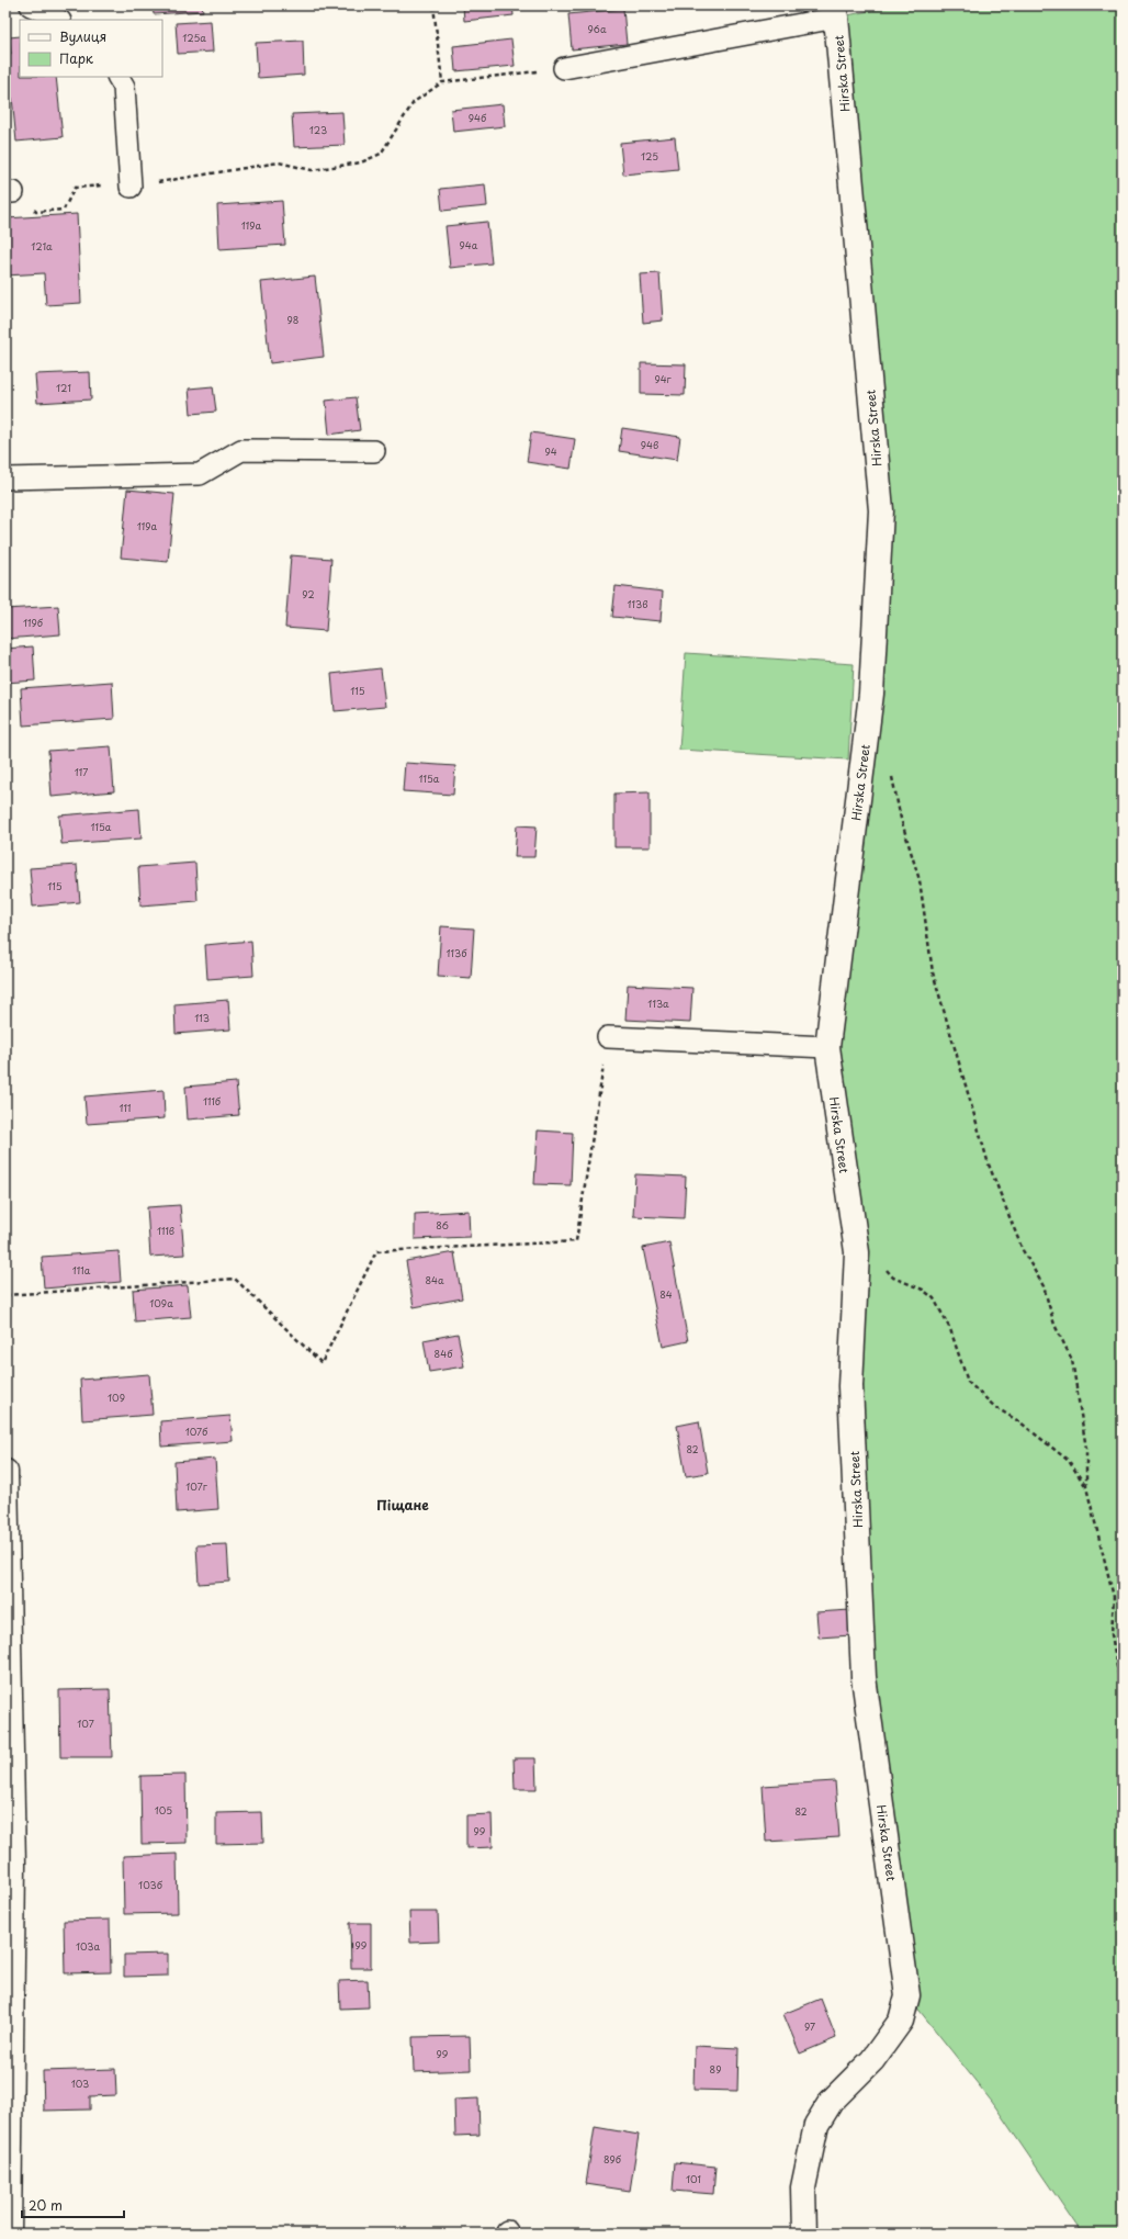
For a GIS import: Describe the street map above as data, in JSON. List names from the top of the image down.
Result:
{
  "streets": {
    "street": ["Hirska Street"]
  },
  "districts": ["Піщане"],
  "house_numbers": [
    "96а",
    "125а",
    "94б",
    "123",
    "125",
    "119а",
    "94а",
    "121а",
    "98",
    "94г",
    "121",
    "94в",
    "94",
    "119а",
    "92",
    "113в",
    "119б",
    "115",
    "117",
    "115а",
    "115а",
    "115",
    "113б",
    "113а",
    "113",
    "111б",
    "111",
    "86",
    "111в",
    "111а",
    "84а",
    "84",
    "109а",
    "84б",
    "109",
    "107б",
    "82",
    "107г",
    "107",
    "105",
    "82",
    "99",
    "103б",
    "99",
    "103а",
    "97",
    "99",
    "89",
    "103",
    "89б",
    "101"
  ],
  "legend": ["Вулиця", "Парк"],
  "scale_bar": "20 m"
}
